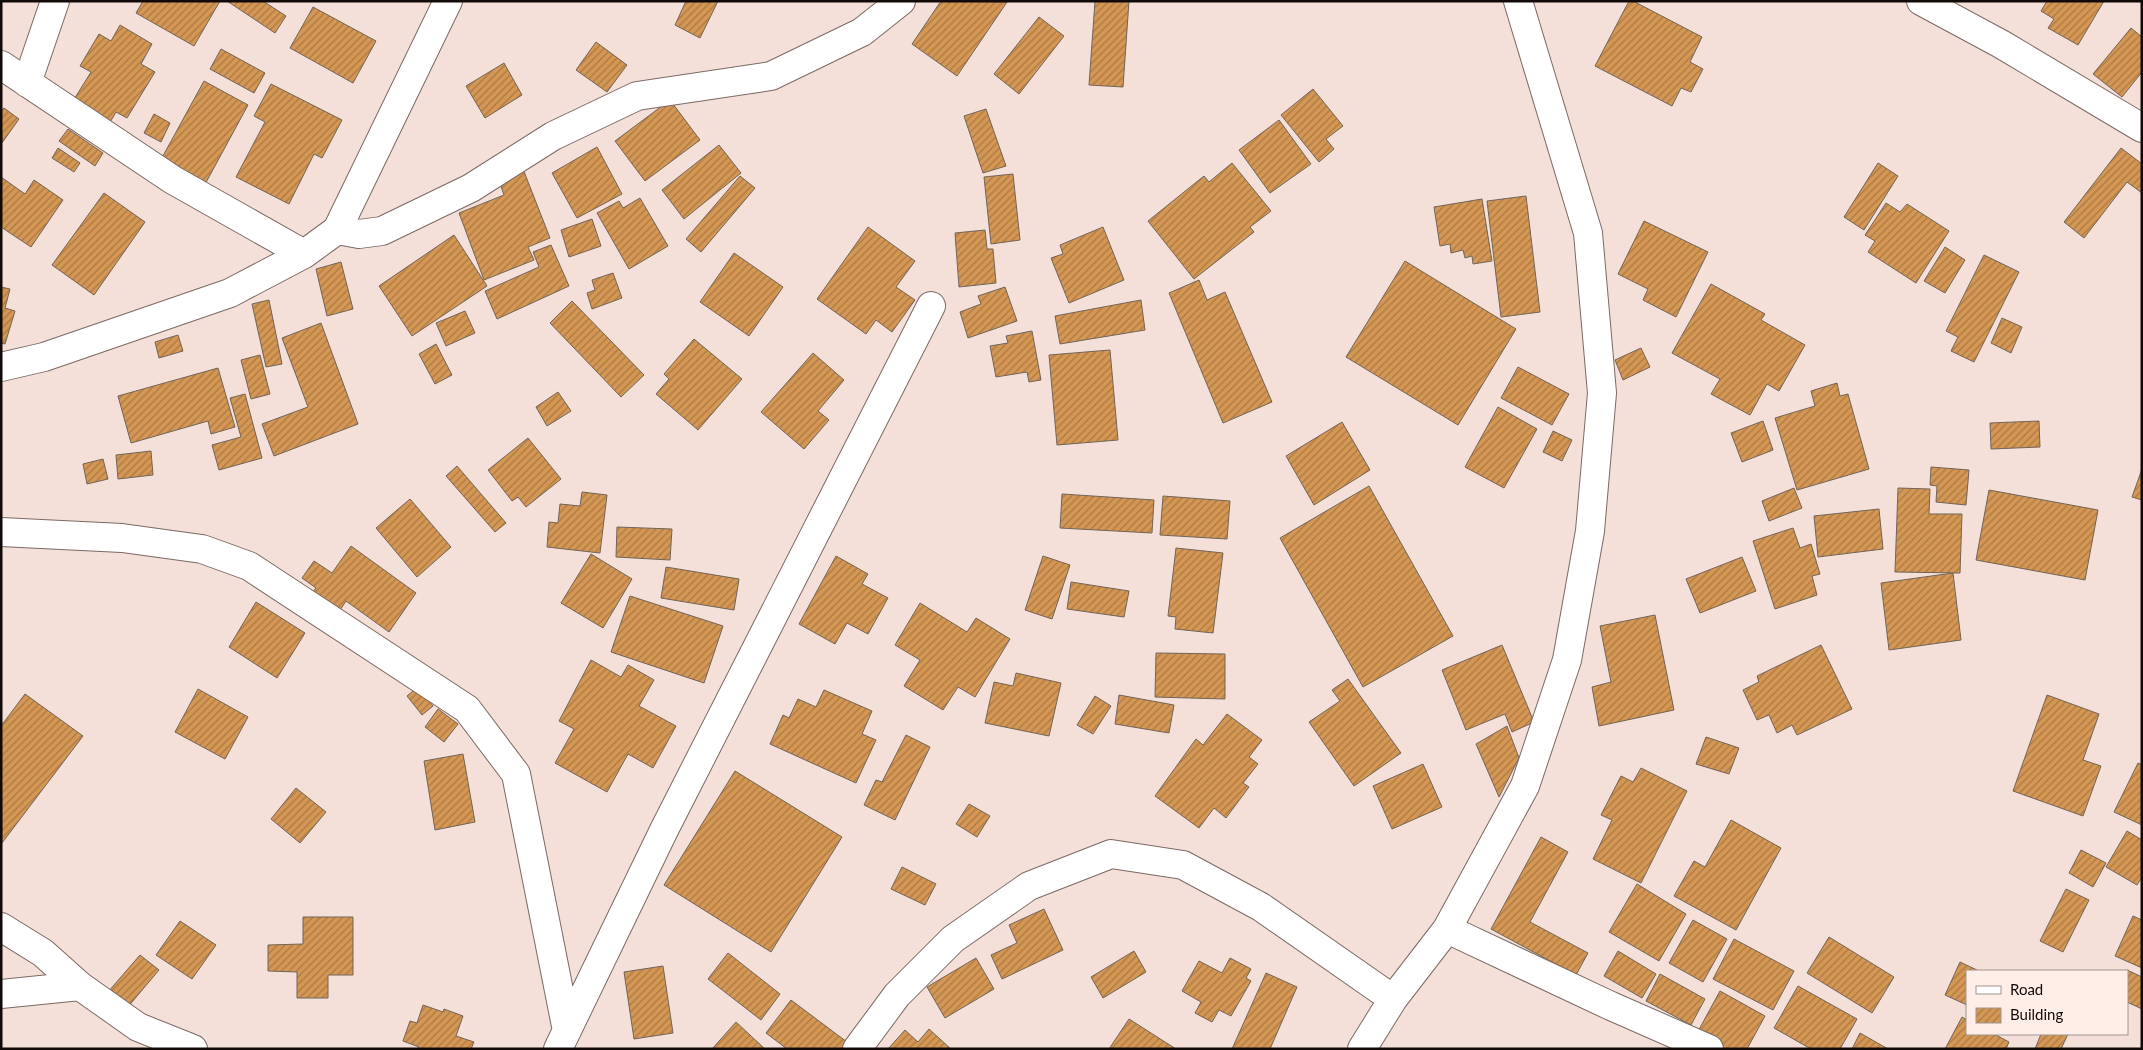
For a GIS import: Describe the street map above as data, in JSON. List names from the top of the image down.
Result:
{
  "legend": ["Road", "Building"]
}
